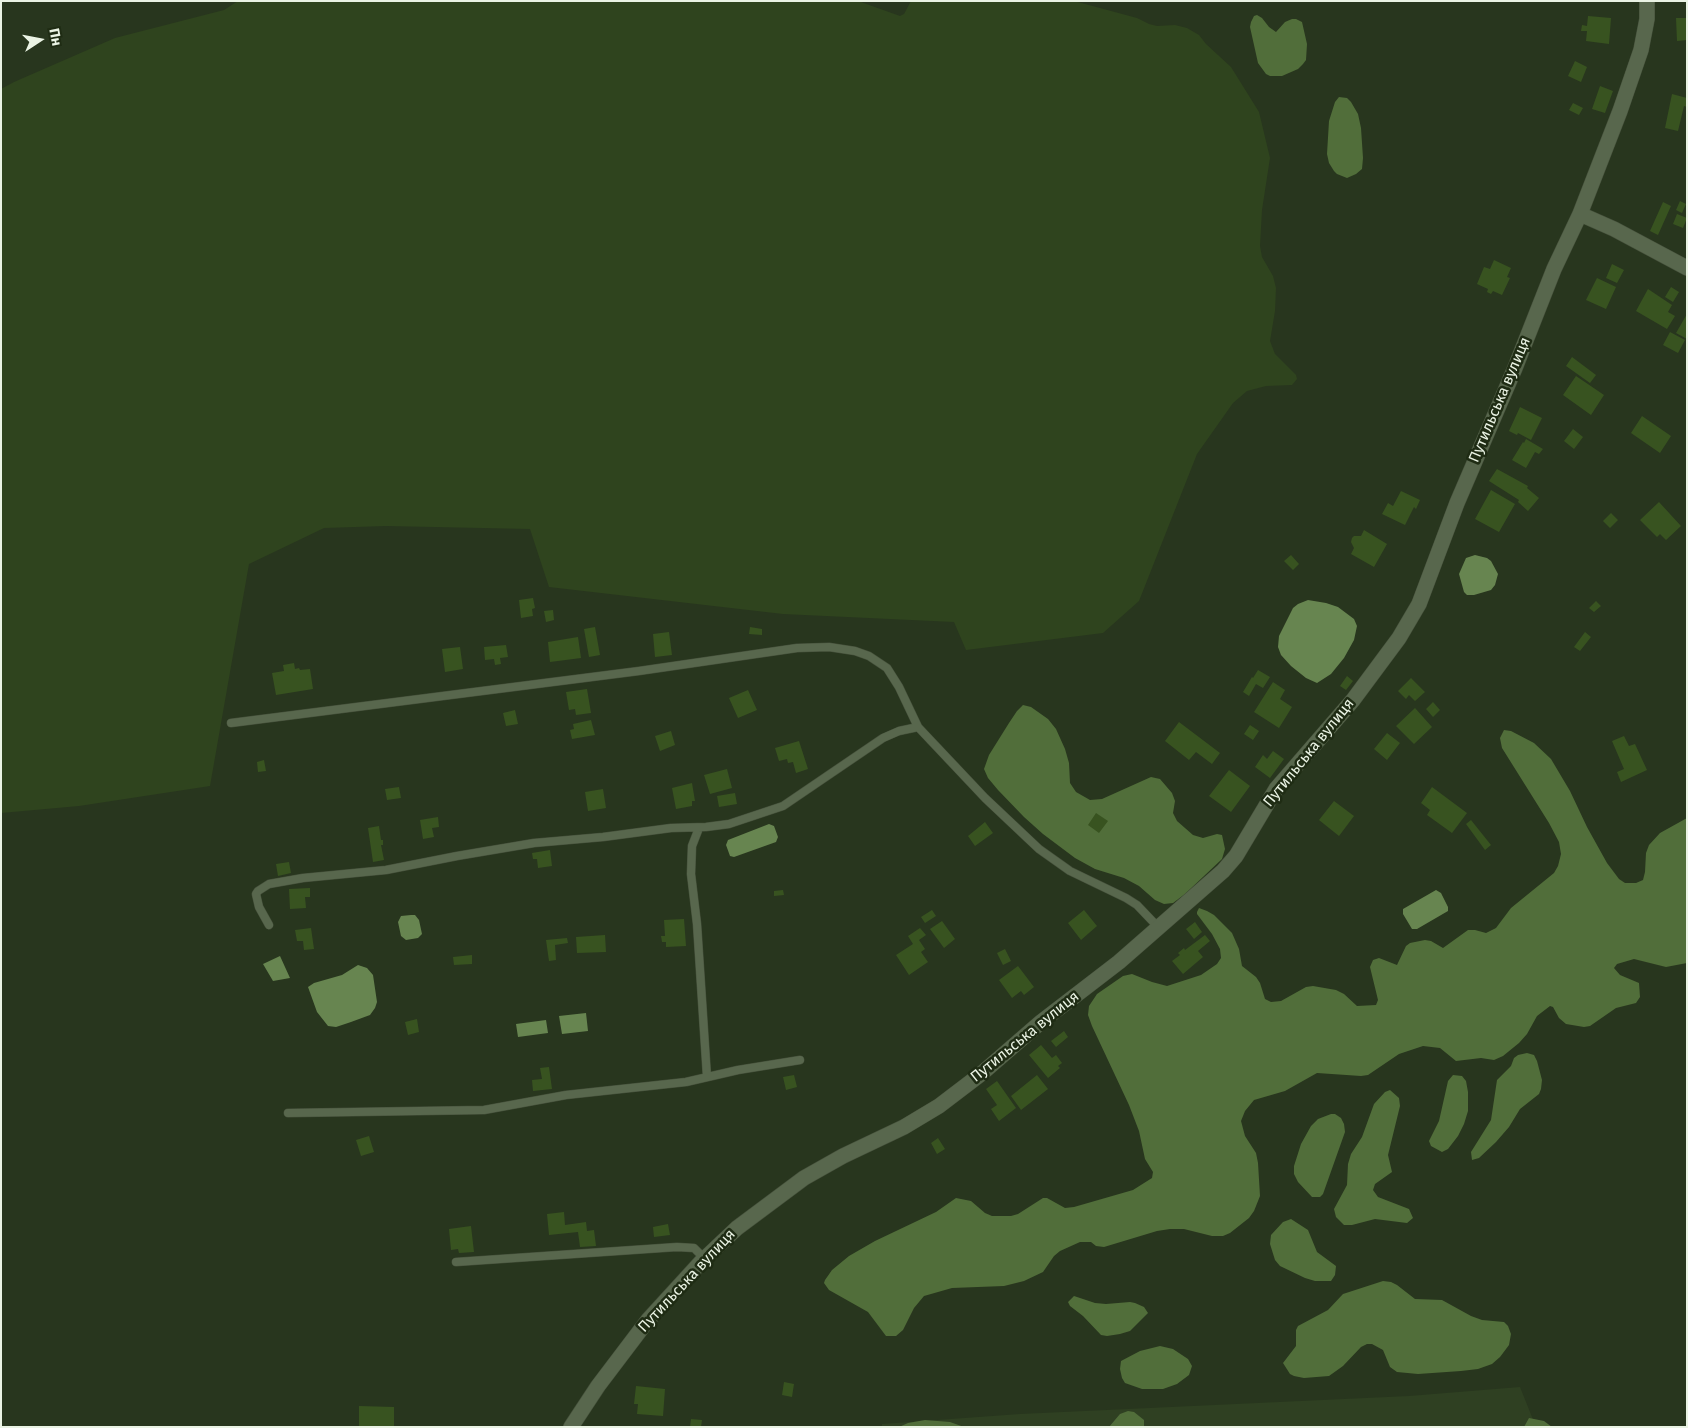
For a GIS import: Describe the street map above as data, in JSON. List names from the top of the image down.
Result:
{
  "streets": {
    "street": ["Путильська вулиця"]
  },
  "north": "right"
}
